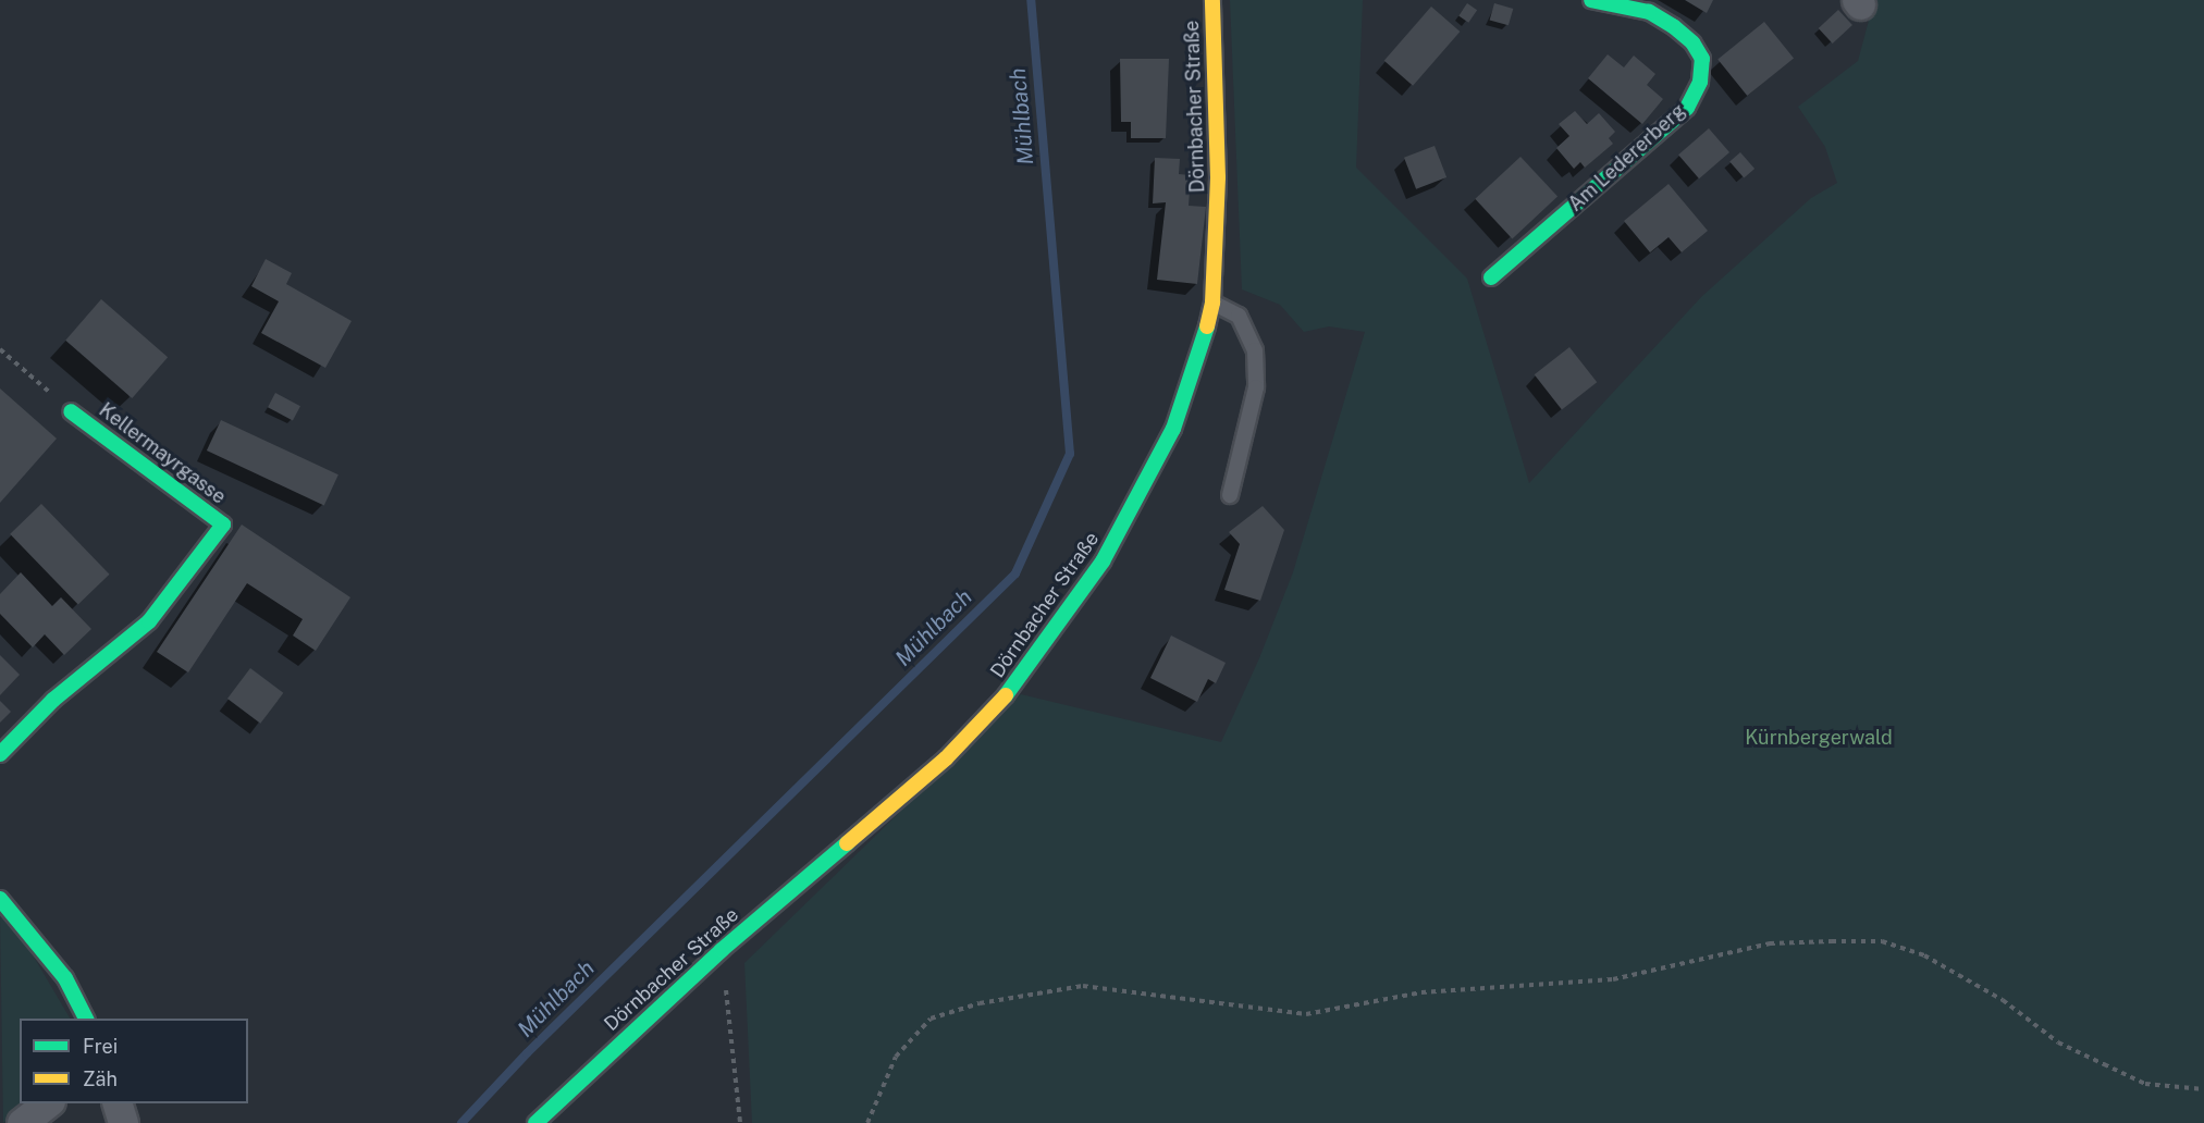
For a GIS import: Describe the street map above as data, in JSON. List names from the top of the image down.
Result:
{
  "streets": {
    "street": ["Dörnbacher Straße", "Am Ledererberg", "Kellermayrgasse"]
  },
  "water": ["Mühlbach"],
  "parks": ["Kürnbergerwald"],
  "legend": ["Frei", "Zäh"]
}
